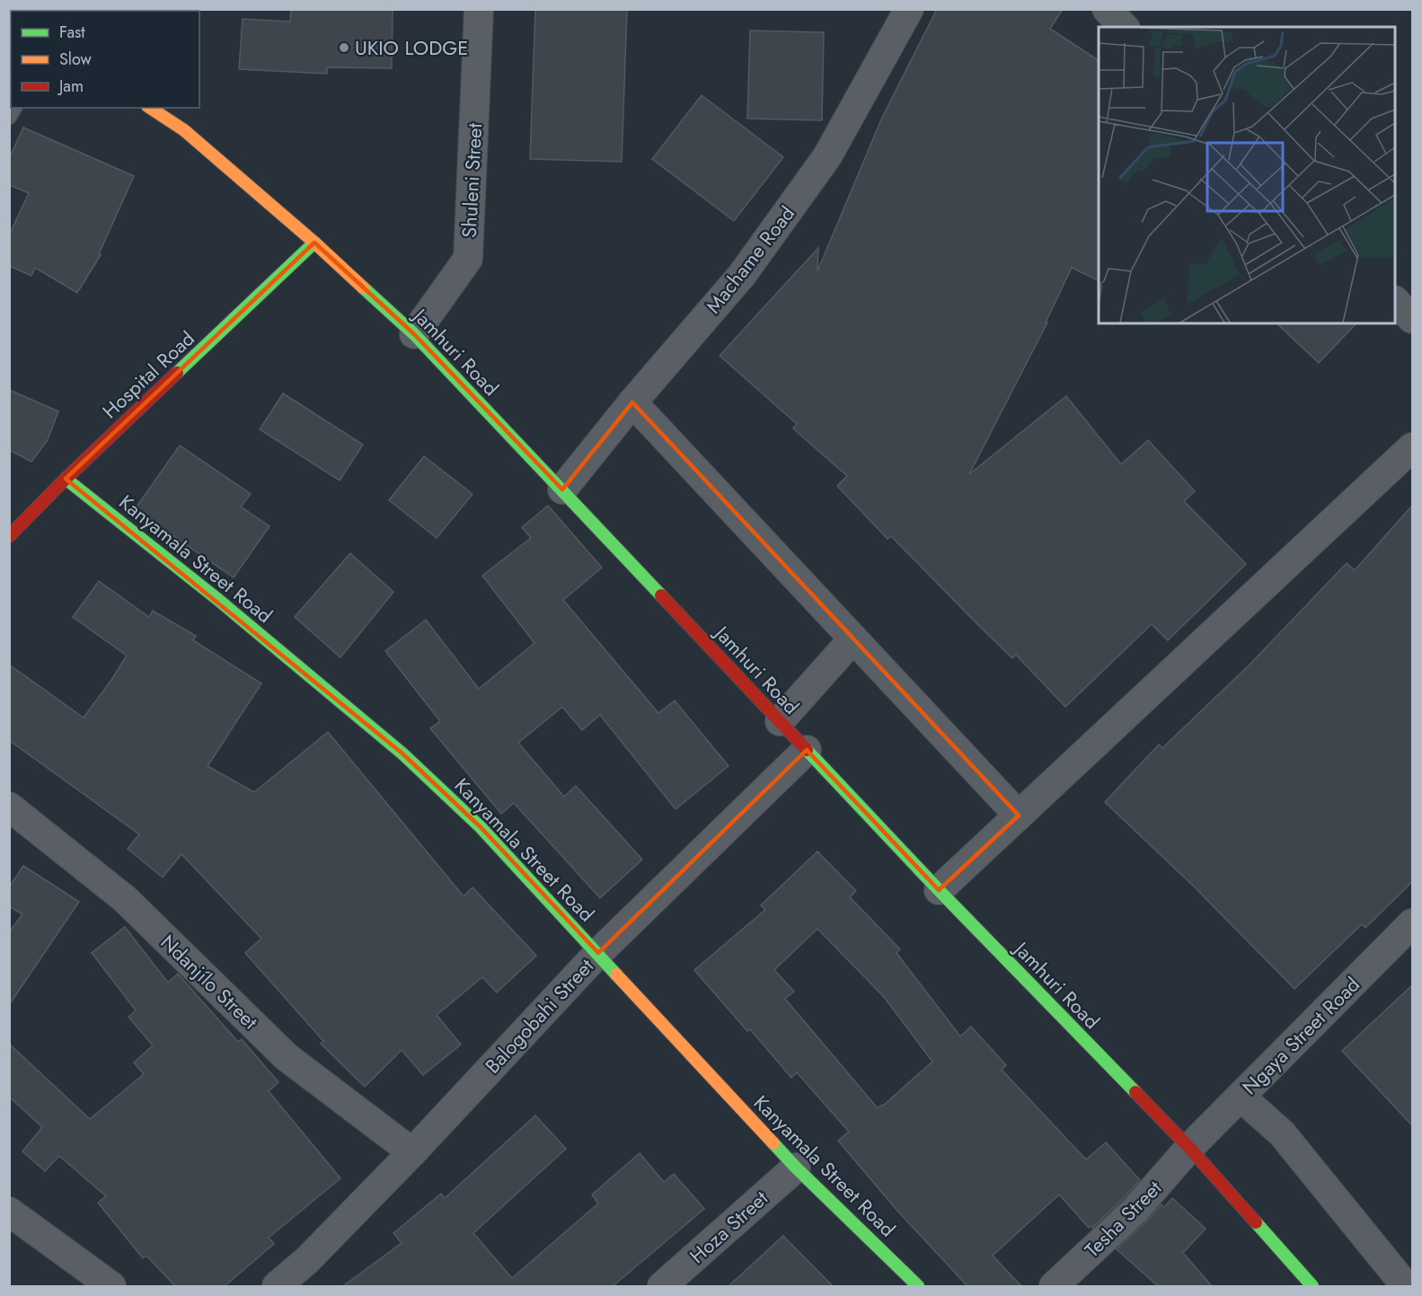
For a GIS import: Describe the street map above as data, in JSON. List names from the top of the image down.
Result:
{
  "streets": {
    "main road": ["Jamhuri Road", "Hospital Road", "Kanyamala Street Road"],
    "street": [
      "Shuleni Street",
      "Machame Road",
      "Ndanjílo Street",
      "Balogobahi Street",
      "Ngaya Street Road",
      "Tesha Street",
      "Hoza Street"
    ]
  },
  "crossings": [
    ["Shuleni Street", "Jamhuri Road"],
    ["Machame Road", "Jamhuri Road"],
    ["Jamhuri Road", "Hospital Road"],
    ["Jamhuri Road", "Balogobahi Street"],
    ["Jamhuri Road", "Ngaya Street Road"],
    ["Jamhuri Road", "Tesha Street"],
    ["Hospital Road", "Kanyamala Street Road"],
    ["Kanyamala Street Road", "Balogobahi Street"],
    ["Kanyamala Street Road", "Hoza Street"],
    ["Ndanjílo Street", "Balogobahi Street"],
    ["Ngaya Street Road", "Tesha Street"]
  ],
  "places": ["UKIO LODGE"],
  "legend": ["Fast", "Slow", "Jam"]
}
